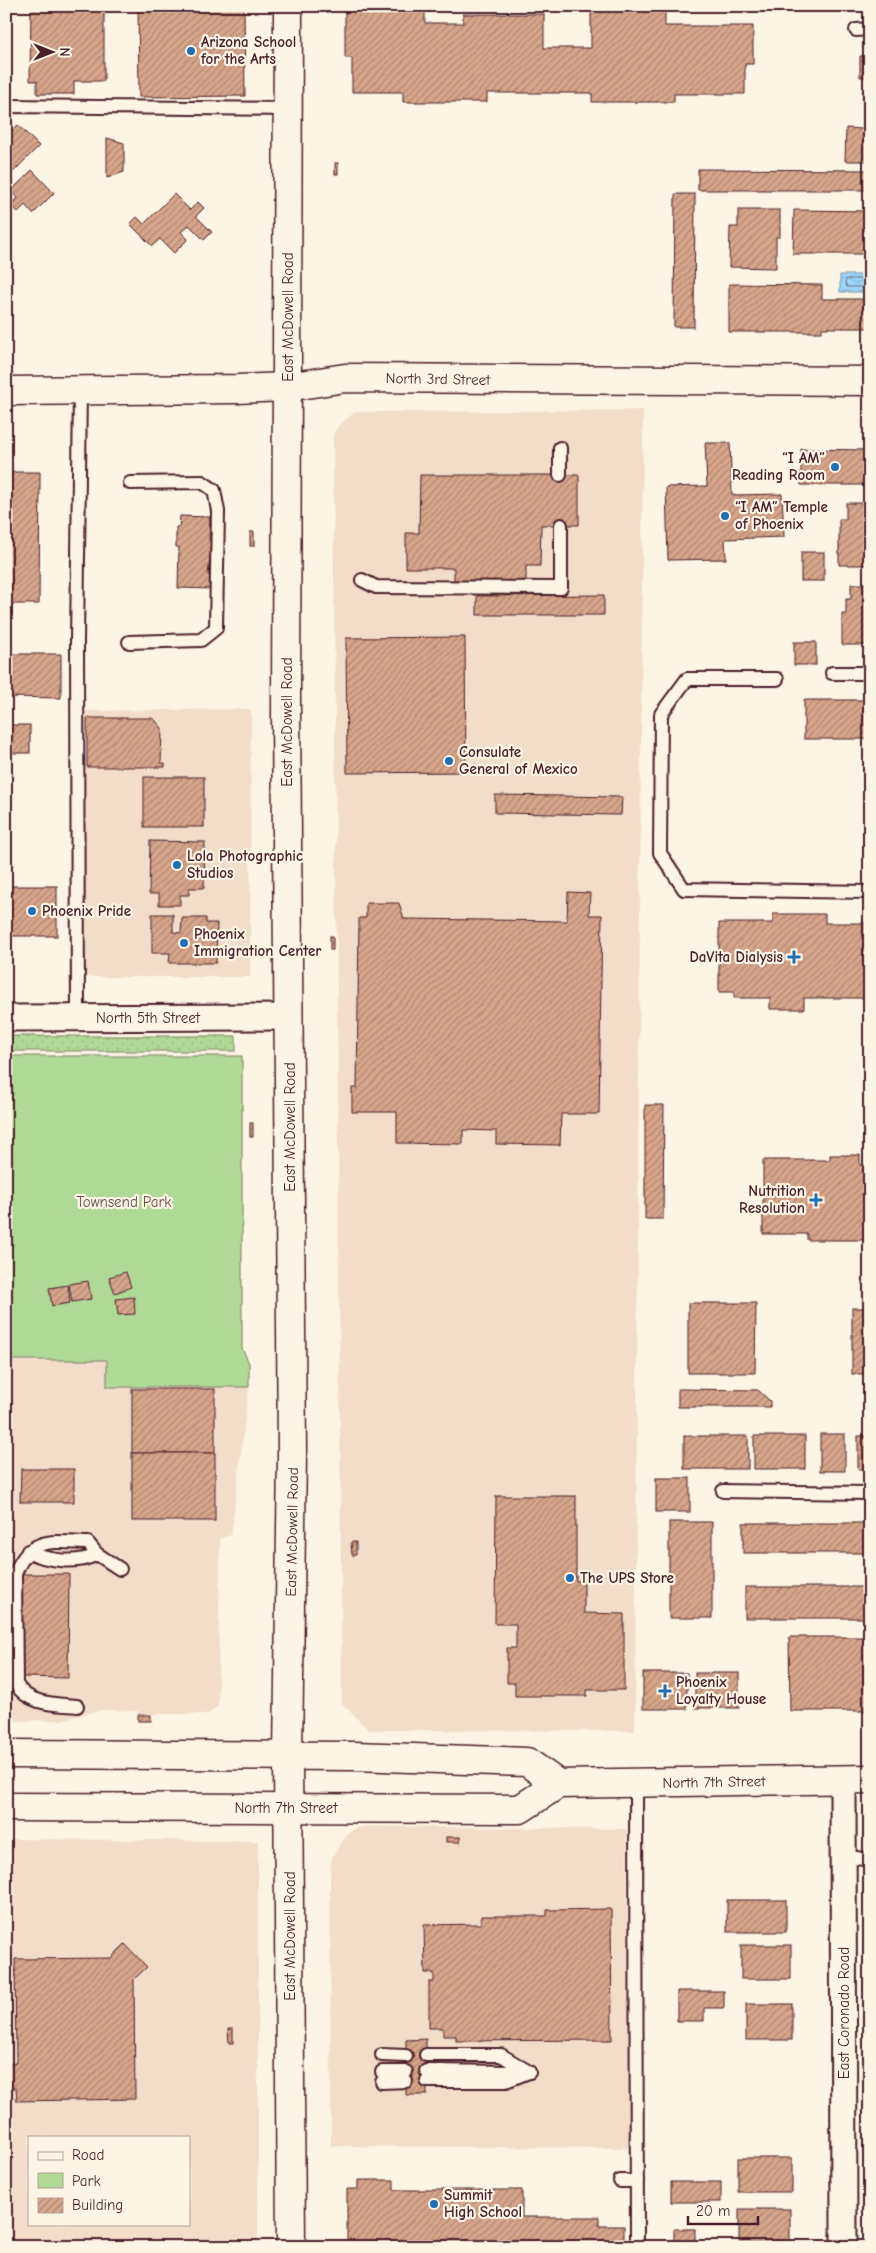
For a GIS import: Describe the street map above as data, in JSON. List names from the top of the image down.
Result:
{
  "streets": {
    "main road": ["East McDowell Road", "North 3rd Street", "North 7th Street"],
    "street": ["North 5th Street", "East Coronado Road"]
  },
  "crossings": [
    ["East McDowell Road", "North 3rd Street"],
    ["East McDowell Road", "North 5th Street"],
    ["East McDowell Road", "North 7th Street"],
    ["North 7th Street", "East Coronado Road"]
  ],
  "parks": ["Townsend Park"],
  "places": {
    "other": [
      "Arizona School for the Arts",
      "“I AM” Reading Room",
      "“I AM” Temple of Phoenix",
      "Consulate General of Mexico",
      "Lola Photographic Studios",
      "Phoenix Pride",
      "Phoenix Immigration Center",
      "The UPS Store",
      "Summit High School"
    ],
    "health": ["DaVita Dialysis", "Nutrition Resolution", "Phoenix Loyalty House"]
  },
  "legend": ["Road", "Park", "Building"],
  "scale_bar": "20 m",
  "north": "right"
}
